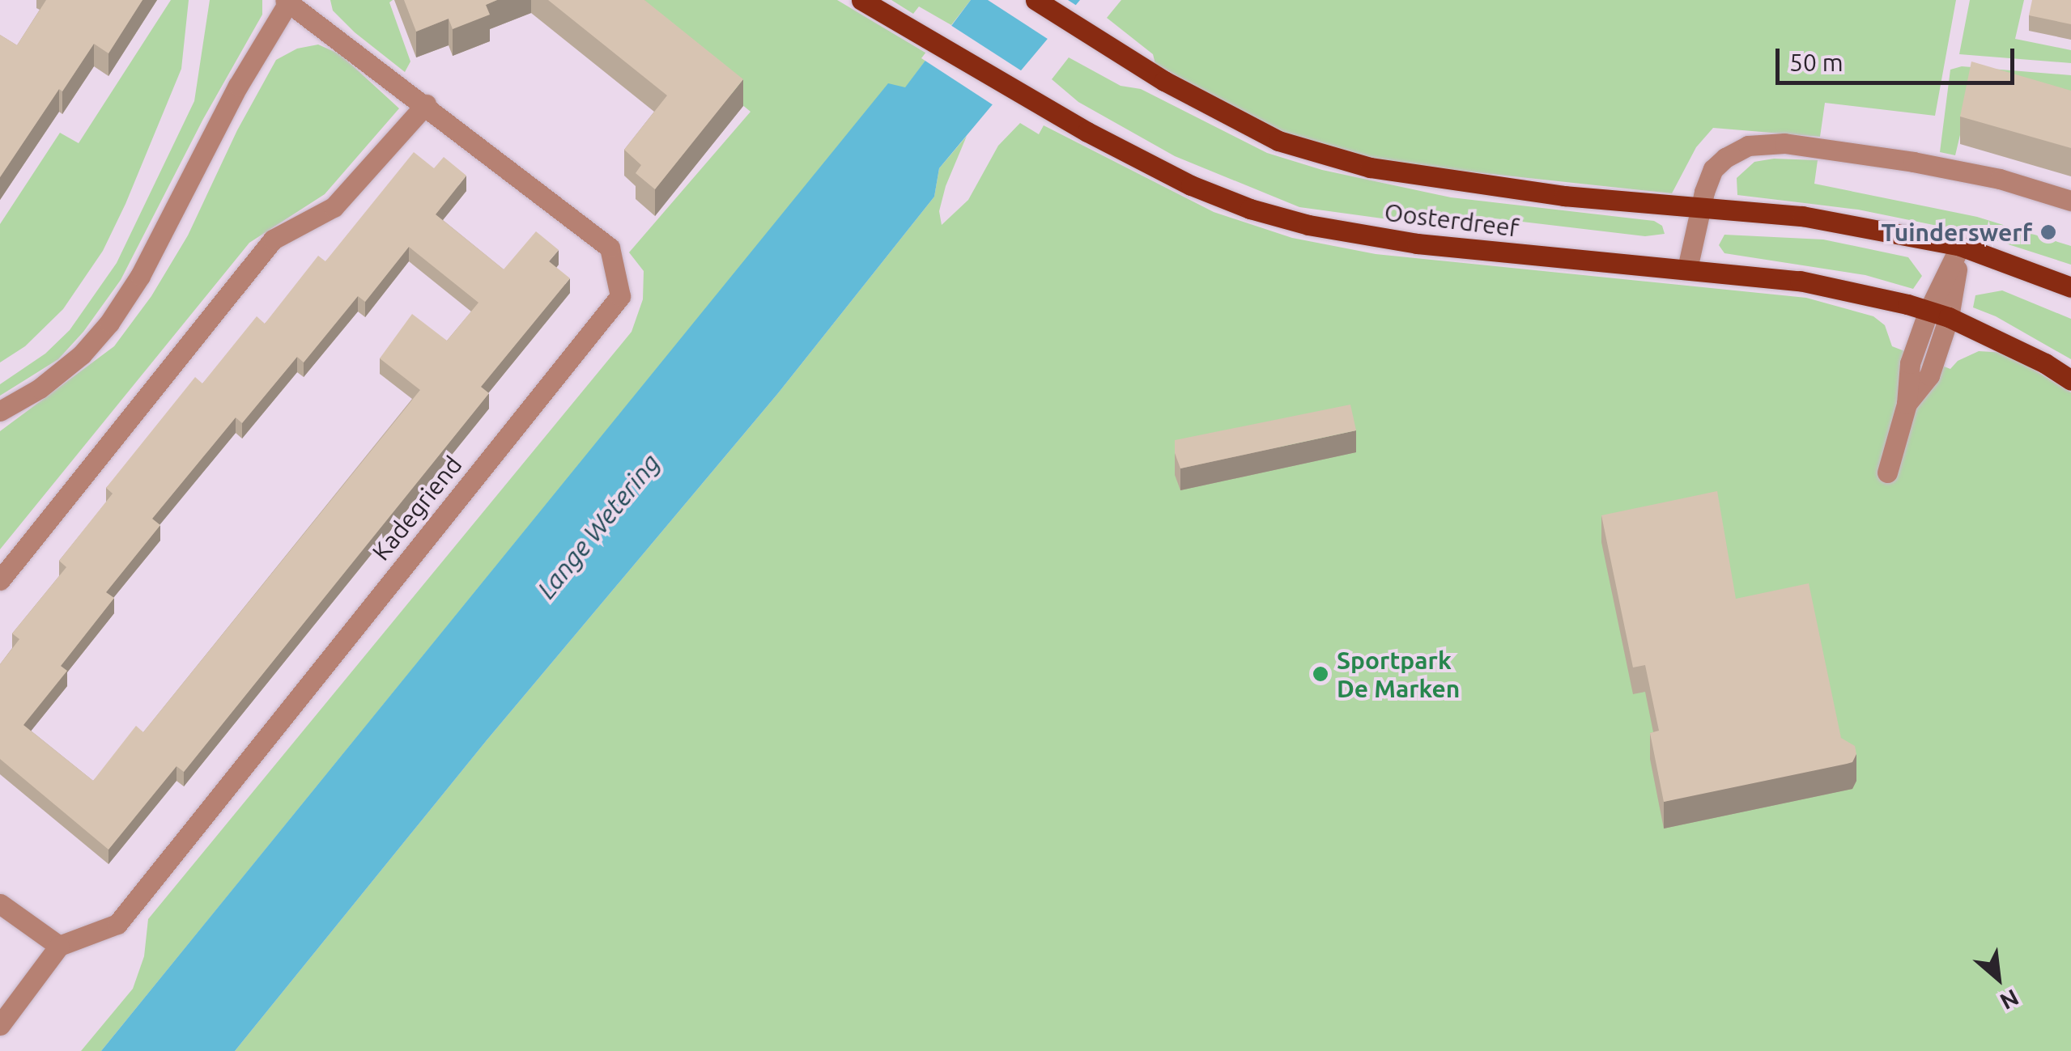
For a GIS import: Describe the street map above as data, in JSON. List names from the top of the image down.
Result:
{
  "streets": {
    "main road": ["Oosterdreef"],
    "street": ["Kadegriend"]
  },
  "water": ["Lange Wetering"],
  "places": ["Tuinderswerf", "Sportpark De Marken"],
  "scale_bar": "50 m",
  "north": "bottom right"
}
